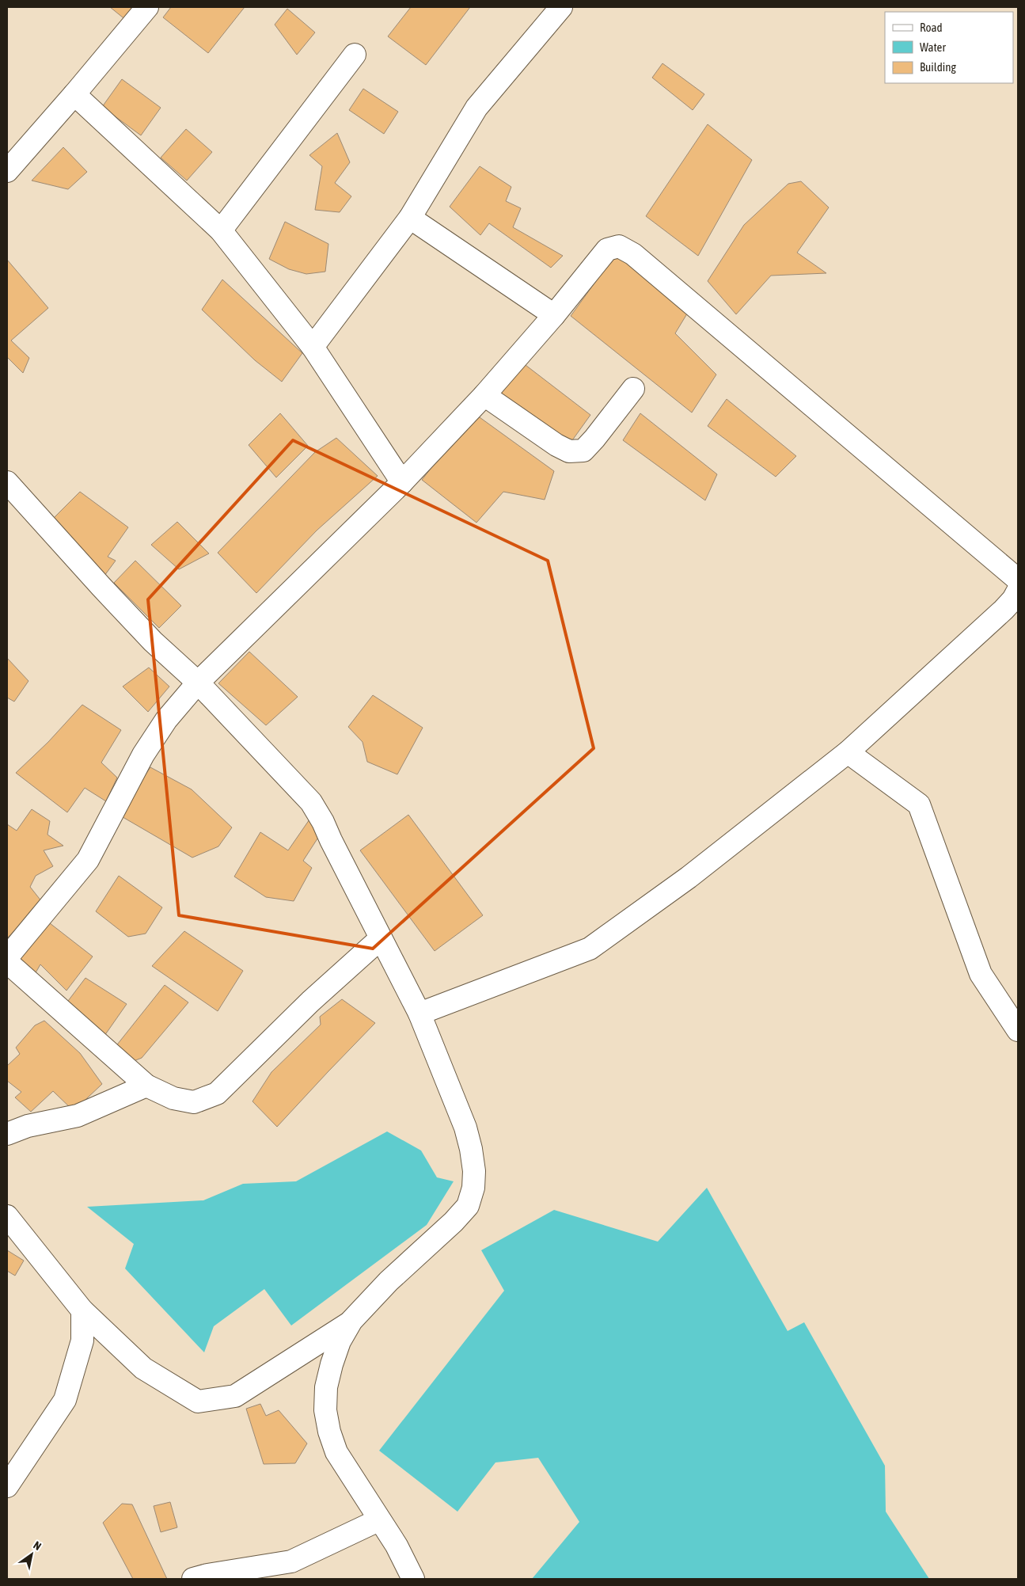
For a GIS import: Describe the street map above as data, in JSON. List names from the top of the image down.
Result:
{
  "legend": ["Road", "Water", "Building"],
  "north": "top right"
}
